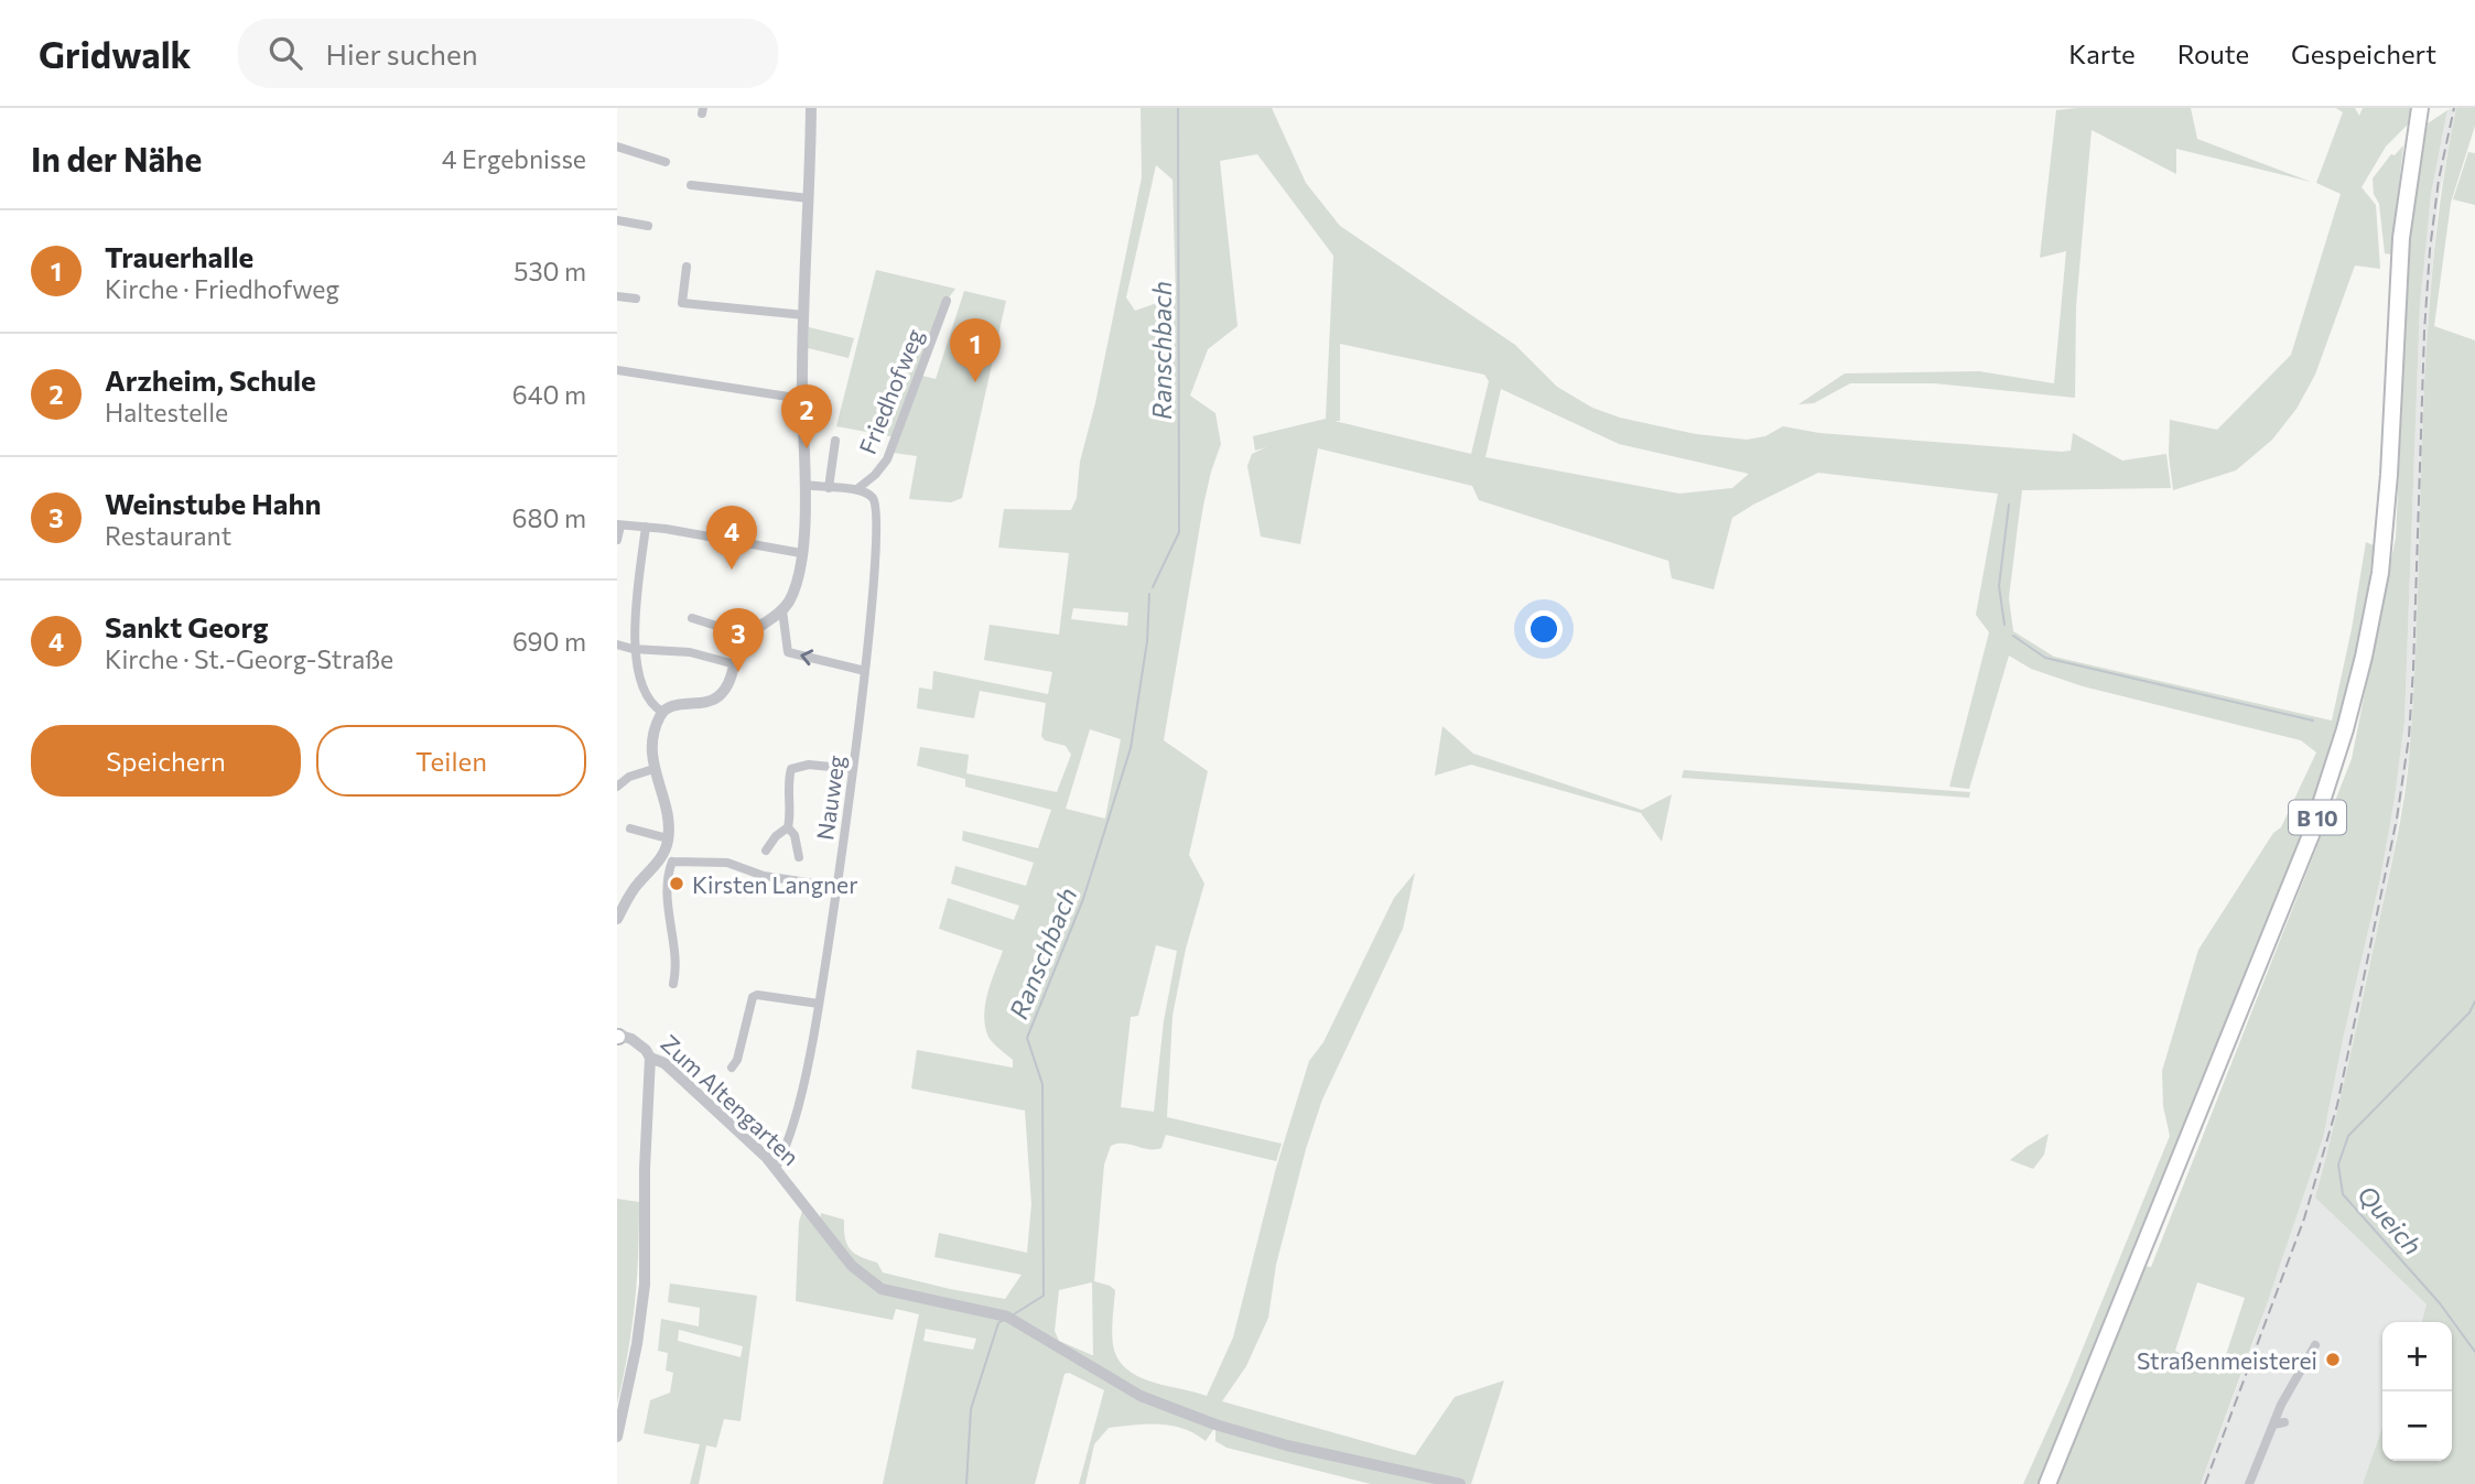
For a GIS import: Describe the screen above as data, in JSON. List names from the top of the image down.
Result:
{
  "streets": {
    "highway": ["B 10"],
    "street": ["Friedhofweg", "Nauweg", "Zum Altengarten"]
  },
  "crossings": [
    ["Friedhofweg", "Nauweg"],
    ["Nauweg", "Zum Altengarten"]
  ],
  "water": ["Ranschbach", "Queich"],
  "places": ["Kirsten Langner", "Straßenmeisterei"],
  "page": {
    "header": "Gridwalk",
    "search": "Hier suchen",
    "nav": ["Karte", "Route", "Gespeichert"],
    "heading": ["In der Nähe", "4 Ergebnisse"],
    "list": [
      {
        "mark": "1",
        "name": "Trauerhalle",
        "note": "Kirche · Friedhofweg",
        "value": "530 m"
      },
      {
        "mark": "2",
        "name": "Arzheim, Schule",
        "note": "Haltestelle",
        "value": "640 m"
      },
      {
        "mark": "3",
        "name": "Weinstube Hahn",
        "note": "Restaurant",
        "value": "680 m"
      },
      {
        "mark": "4",
        "name": "Sankt Georg",
        "note": "Kirche · St.-Georg-Straße",
        "value": "690 m"
      }
    ],
    "pins": [
      "1",
      "2",
      "4",
      "3"
    ],
    "buttons": ["Speichern", "Teilen"],
    "map_buttons": ["+", "−"]
  }
}
